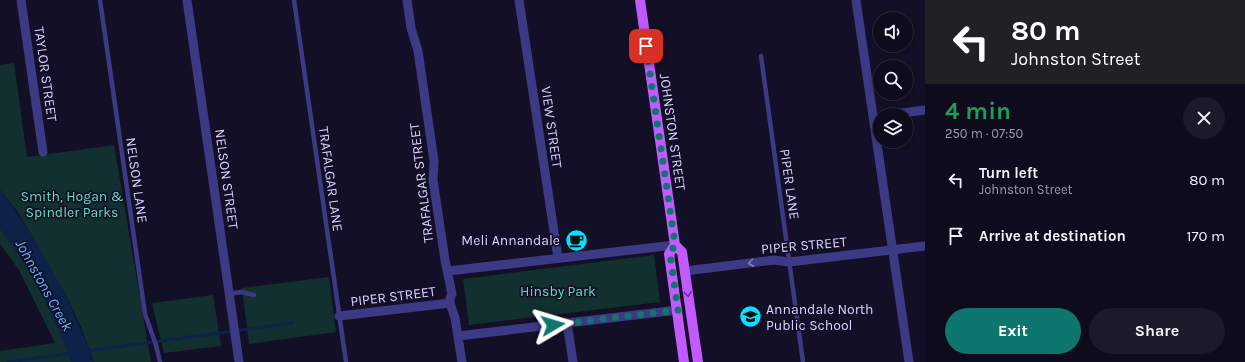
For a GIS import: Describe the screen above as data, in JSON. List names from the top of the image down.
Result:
{
  "streets": {
    "main road": ["JOHNSTON STREET"],
    "street": [
      "TAYLOR STREET",
      "VIEW STREET",
      "NELSON STREET",
      "TRAFALGAR STREET",
      "PIPER STREET"
    ],
    "lane": ["TRAFALGAR LANE", "NELSON LANE", "PIPER LANE"]
  },
  "crossings": [
    ["JOHNSTON STREET", "PIPER STREET"],
    ["TRAFALGAR LANE", "PIPER STREET"],
    ["TRAFALGAR STREET", "PIPER STREET"],
    ["PIPER LANE", "PIPER STREET"]
  ],
  "water": ["Johnstons Creek"],
  "parks": ["Smith, Hogan & Spindler Parks", "Hinsby Park"],
  "places": {
    "cafe": ["Meli Annandale"],
    "school or university": ["Annandale North Public School"]
  },
  "page": {
    "turn": ["80 m", "Johnston Street"],
    "heading": ["4 min", "250 m · 07:50"],
    "list": [
      {
        "name": "Turn left",
        "note": "Johnston Street",
        "value": "80 m"
      },
      {
        "name": "Arrive at destination",
        "value": "170 m"
      }
    ],
    "buttons": ["Exit", "Share"]
  }
}
